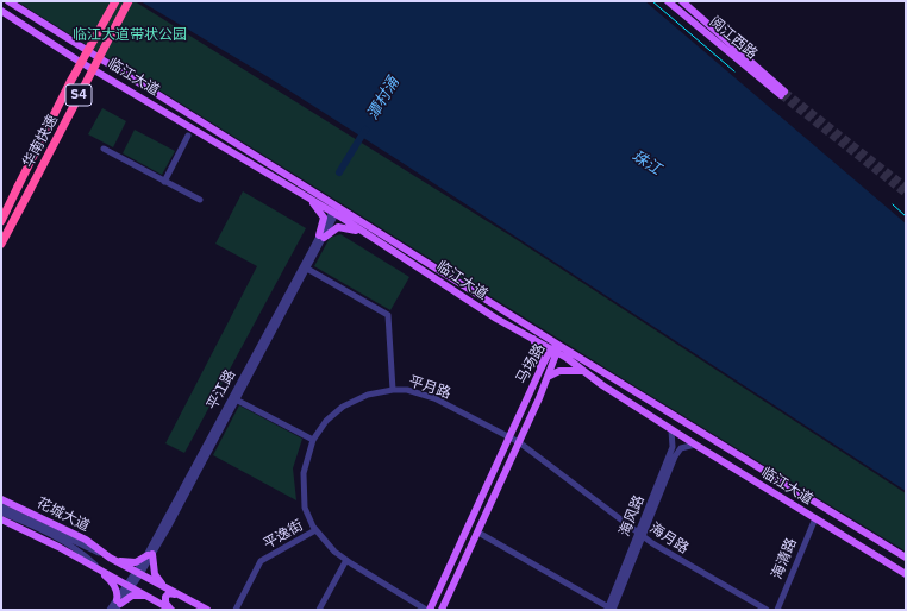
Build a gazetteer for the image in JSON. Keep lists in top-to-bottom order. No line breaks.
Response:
{"streets":{"highway":["S4","华南快速"],"main road":["阅江西路","临江大道","马场路","花城大道"],"street":["平月路","平江路","海风路","平逸街","海月路","海清路"]},"crossings":[["临江大道","马场路"],["临江大道","平江路"],["临江大道","海风路"],["临江大道","海清路"],["马场路","平月路"],["马场路","海月路"],["平月路","平逸街"],["平月路","海月路"],["平江路","花城大道"],["海风路","海月路"]],"water":["潭村涌","珠江"],"parks":["临江大道带状公园"]}
